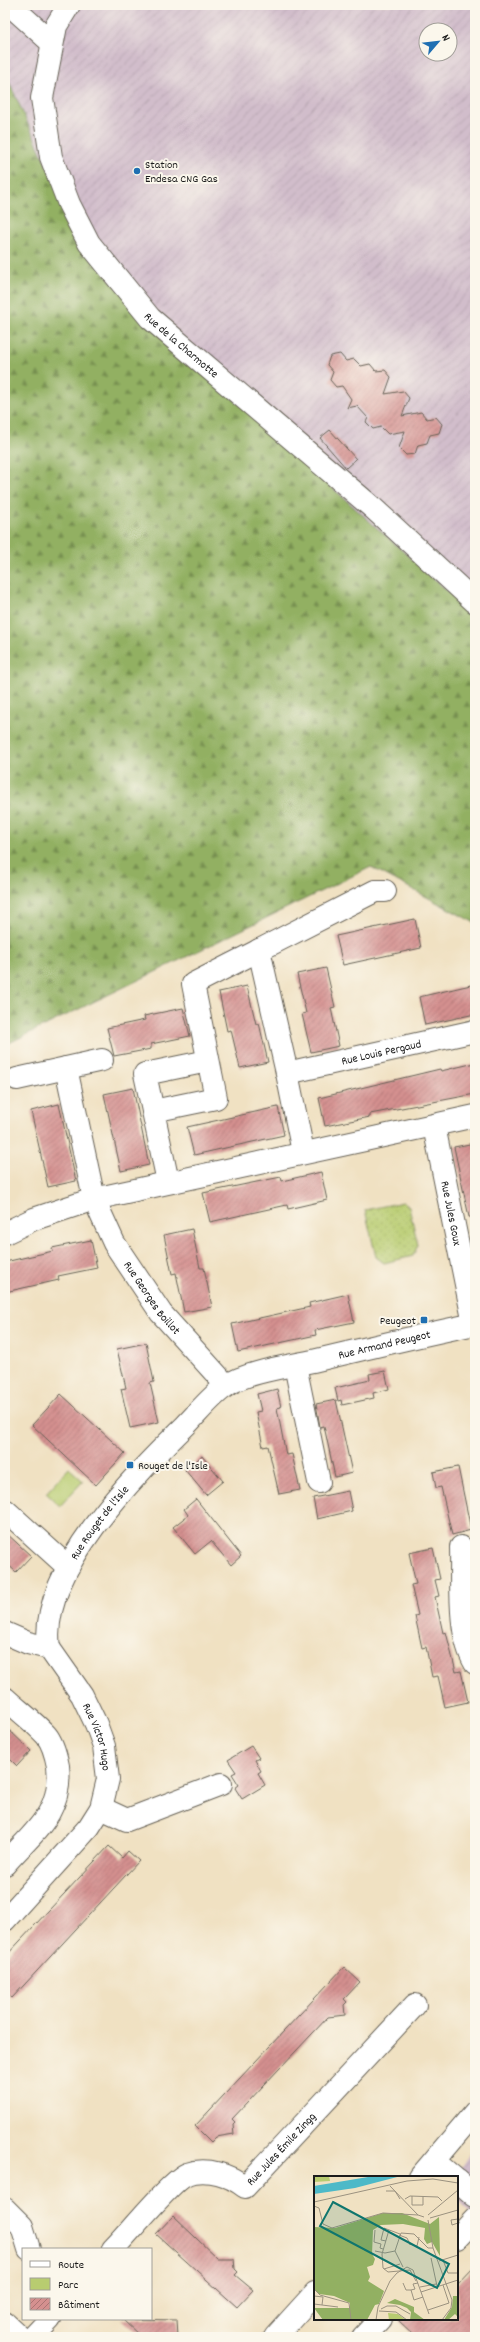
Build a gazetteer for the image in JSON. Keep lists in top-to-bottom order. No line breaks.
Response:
{"streets":{"street":["Rue de la Charmotte","Rue Louis Pergaud","Rue Jules Goux","Rue Georges Boillot","Rue Armand Peugeot","Rue Rouget de l'Isle","Rue Victor Hugo","Rue Jules Émile Zingg"]},"crossings":[["Rue Jules Goux","Rue Armand Peugeot"],["Rue Georges Boillot","Rue Armand Peugeot"],["Rue Georges Boillot","Rue Rouget de l'Isle"],["Rue Armand Peugeot","Rue Rouget de l'Isle"],["Rue Rouget de l'Isle","Rue Victor Hugo"]],"places":{"other":["Station Endesa CNG Gas"],"transit":["Peugeot","Rouget de l'Isle"]},"legend":["Route","Parc","Bâtiment"],"north":"top right"}
